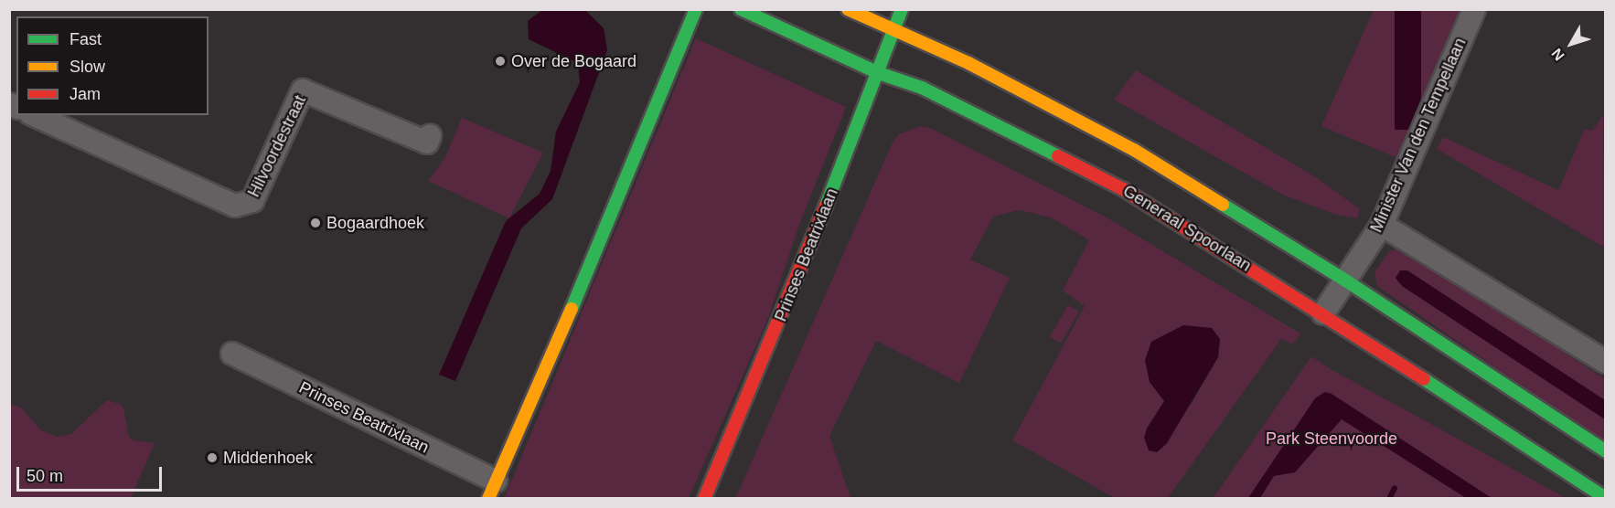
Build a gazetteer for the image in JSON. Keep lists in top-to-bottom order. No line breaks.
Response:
{"streets":{"street":["Minister Van den Tempellaan","Hilvoordestraat","Generaal Spoorlaan","Prinses Beatrixlaan"]},"crossings":[["Minister Van den Tempellaan","Generaal Spoorlaan"],["Generaal Spoorlaan","Prinses Beatrixlaan"]],"parks":["Park Steenvoorde"],"places":["Over de Bogaard","Bogaardhoek","Middenhoek"],"legend":["Fast","Slow","Jam"],"scale_bar":"50 m","north":"bottom left"}
